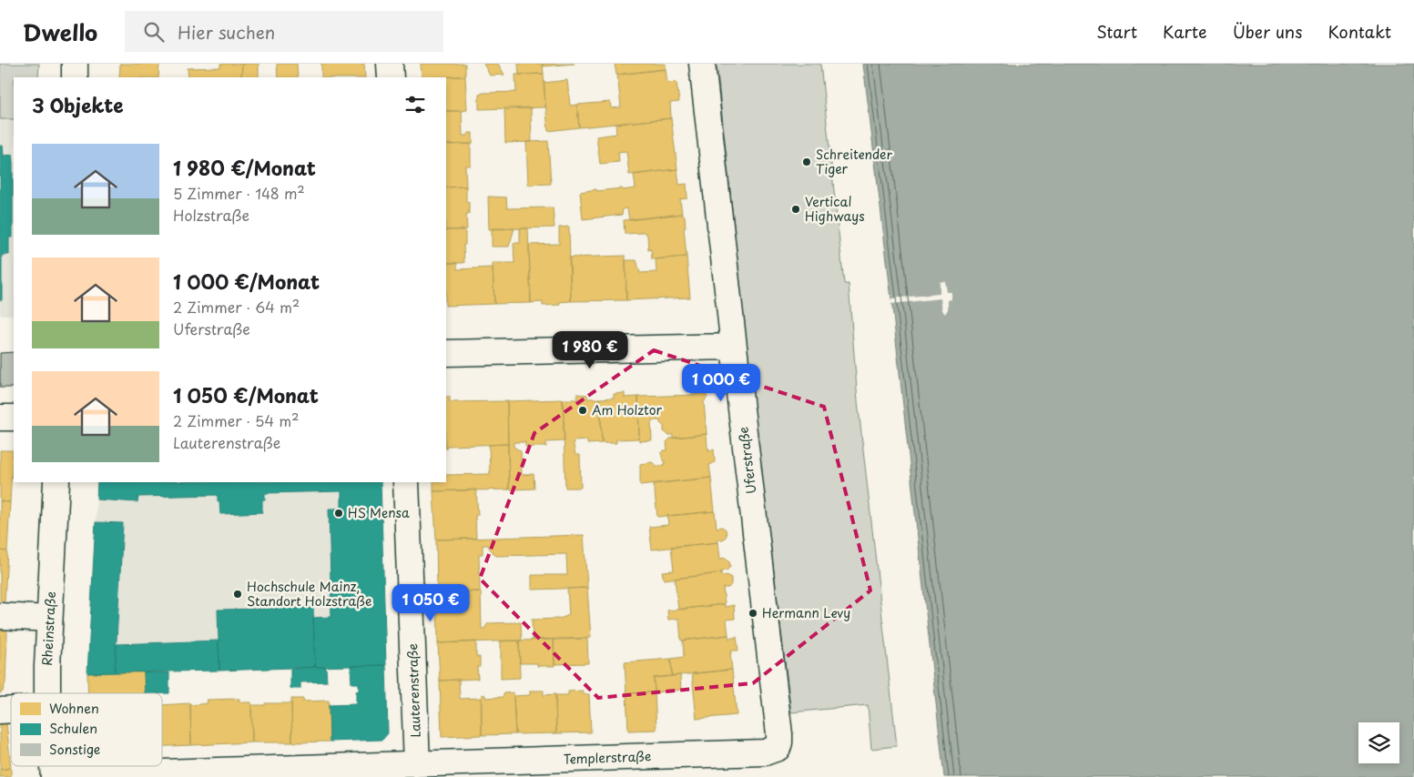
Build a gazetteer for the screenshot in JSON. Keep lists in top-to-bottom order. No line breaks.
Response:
{"streets":{"street":["Uferstraße","Rheinstraße","Lauterenstraße","Templerstraße"]},"crossings":[["Uferstraße","Templerstraße"],["Lauterenstraße","Templerstraße"]],"places":["Schreitender Tiger","Vertical Highways","Am Holztor","HS Mensa","Hochschule Mainz, Standort Holzstraße","Hermann Levy"],"legend":["Wohnen","Schulen","Sonstige"],"page":{"header":"Dwello","search":"Hier suchen","nav":["Start","Karte","Über uns","Kontakt"],"heading":"3 Objekte","list":[{"name":"1 980 €/Monat","note":"5 Zimmer · 148 m² · Holzstraße"},{"name":"1 000 €/Monat","note":"2 Zimmer · 64 m² · Uferstraße"},{"name":"1 050 €/Monat","note":"2 Zimmer · 54 m² · Lauterenstraße"}],"price":["1 980 €","1 000 €","1 050 €"]}}
